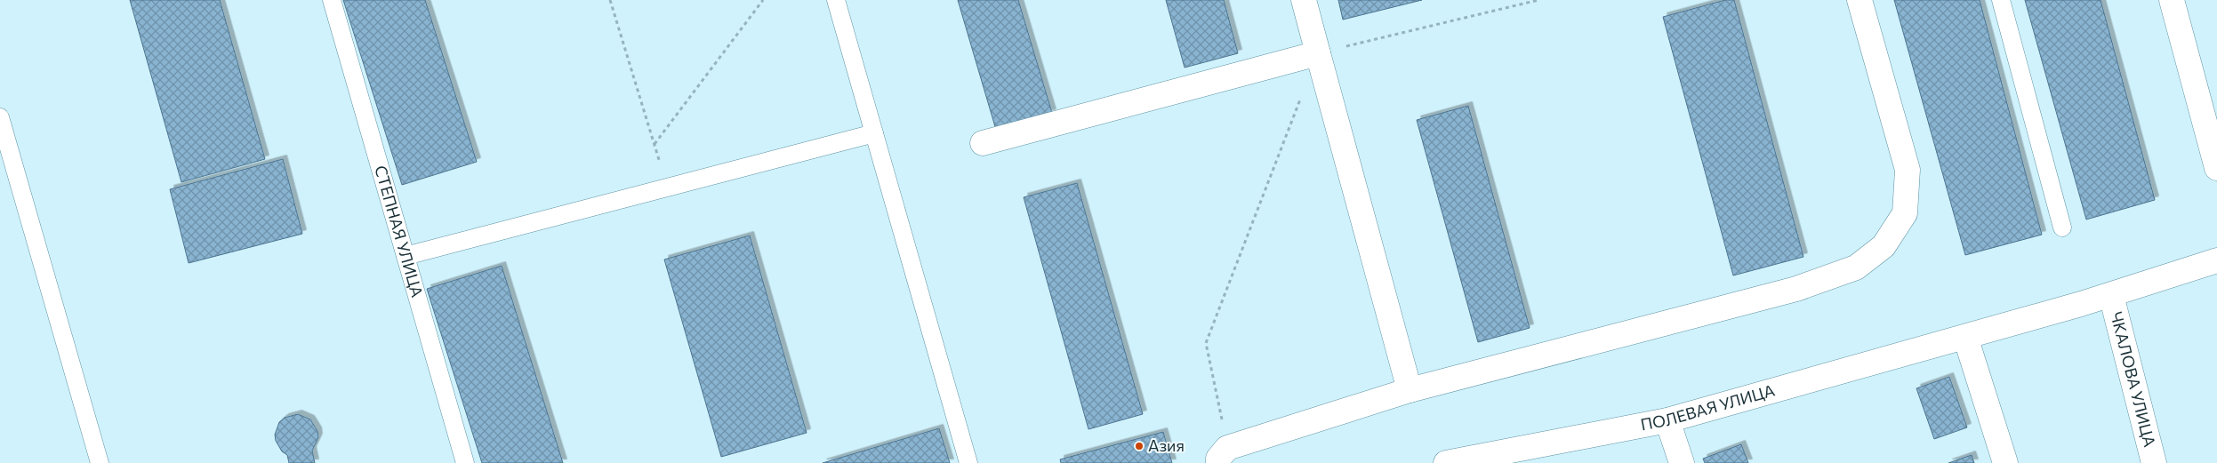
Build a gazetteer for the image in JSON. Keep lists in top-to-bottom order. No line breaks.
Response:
{"streets":{"street":["ЧКАЛОВА УЛИЦА","ПОЛЕВАЯ УЛИЦА"],"lane":["СТЕПНАЯ УЛИЦА"]},"crossings":[["ЧКАЛОВА УЛИЦА","ПОЛЕВАЯ УЛИЦА"]],"places":["Азия"]}
